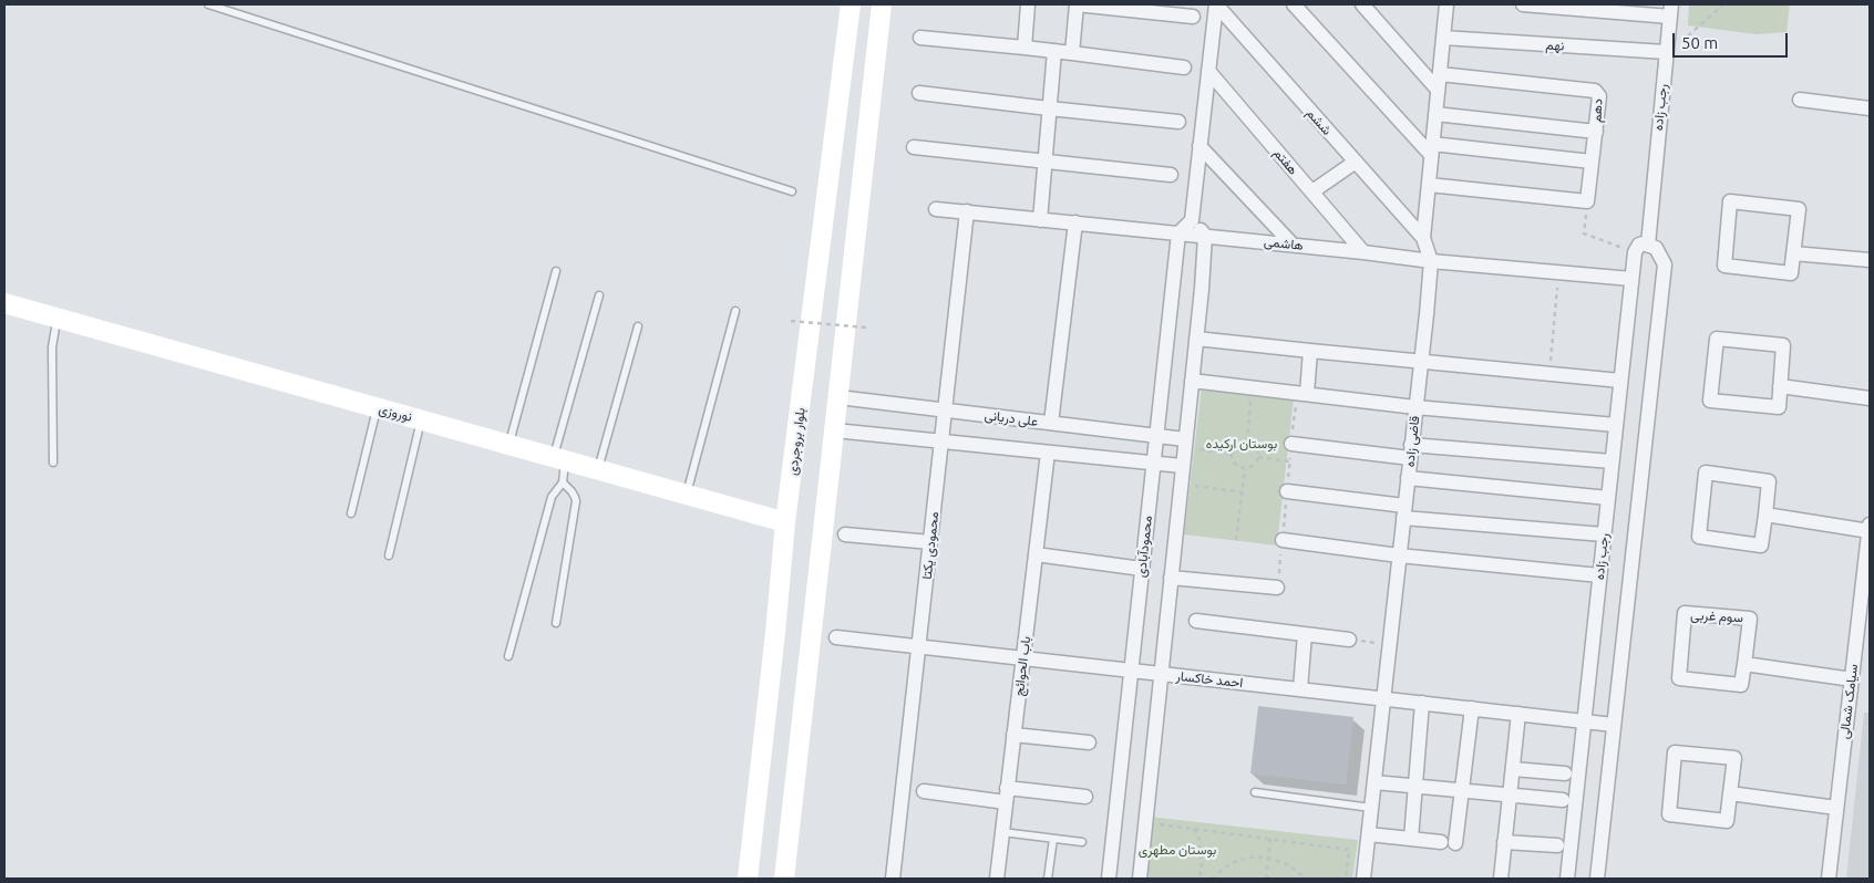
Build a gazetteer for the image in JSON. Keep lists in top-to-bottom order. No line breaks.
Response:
{"streets":{"main road":["نوروزی","بلوار بروجردی"],"street":["نهم","رجب زاده","دهم","ششم","هفتم","هاشمی","علی دریانی","قاضی زاده","محمودی یکتا","محمودآبادی","سوم غربی","باب الحوائج","احمد خاکسار","سیامک شمالی"]},"crossings":[["نهم","رجب زاده"],["نهم","قاضی زاده"],["رجب زاده","هاشمی"],["رجب زاده","احمد خاکسار"],["دهم","قاضی زاده"],["ششم","قاضی زاده"],["هفتم","هاشمی"],["هاشمی","قاضی زاده"],["هاشمی","محمودی یکتا"],["هاشمی","محمودآبادی"],["نوروزی","بلوار بروجردی"],["علی دریانی","محمودی یکتا"],["علی دریانی","محمودآبادی"],["قاضی زاده","احمد خاکسار"],["محمودی یکتا","احمد خاکسار"],["محمودآبادی","احمد خاکسار"],["باب الحوائج","احمد خاکسار"]],"parks":["بوستان ارکیده","بوستان مطهری"],"scale_bar":"50 m"}
